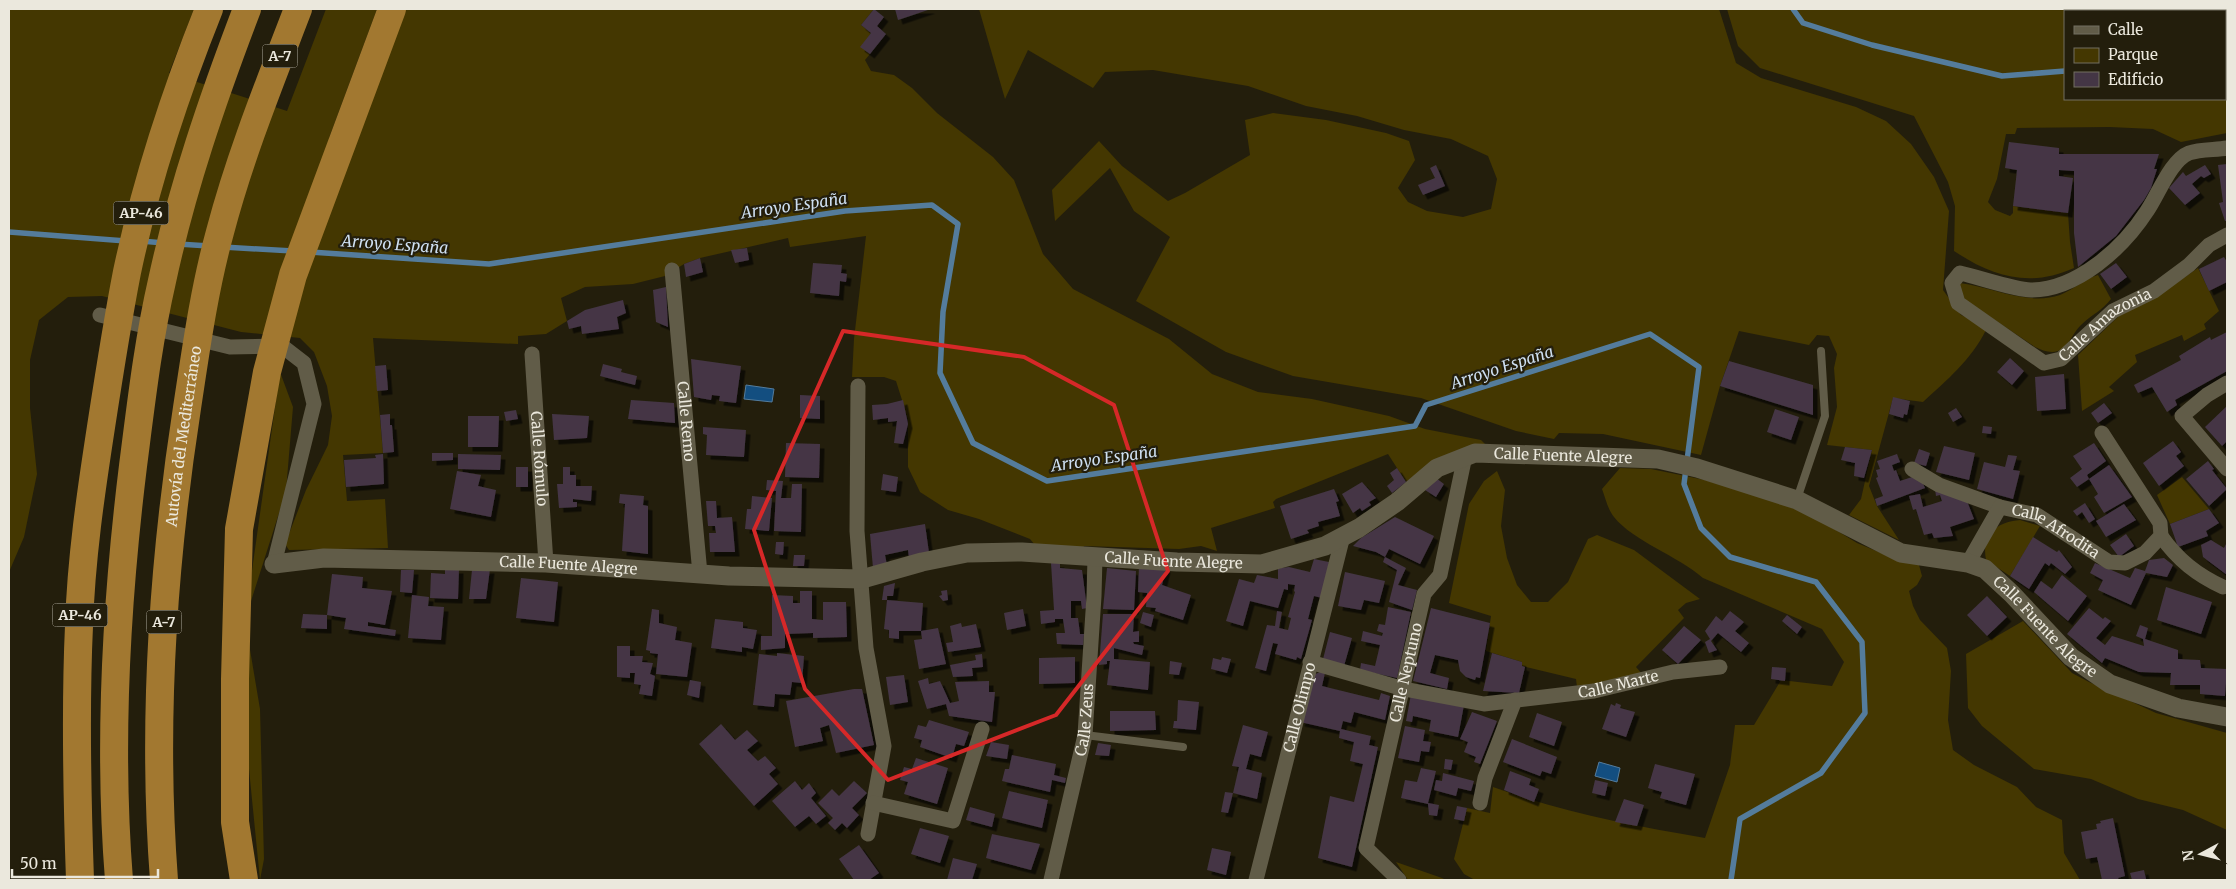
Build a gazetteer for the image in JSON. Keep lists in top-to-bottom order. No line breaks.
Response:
{"streets":{"highway":["A-7","AP-46","Autovía del Mediterráneo"],"street":["Calle Amazonia","Calle Remo","Calle Fuente Alegre","Calle Rómulo","Calle Afrodita","Calle Neptuno","Calle Marte","Calle Olimpo","Calle Zeus"]},"crossings":[["Calle Remo","Calle Fuente Alegre"],["Calle Fuente Alegre","Calle Rómulo"],["Calle Fuente Alegre","Calle Afrodita"],["Calle Fuente Alegre","Calle Neptuno"],["Calle Fuente Alegre","Calle Olimpo"],["Calle Fuente Alegre","Calle Zeus"],["Calle Neptuno","Calle Marte"],["Calle Marte","Calle Olimpo"]],"water":["Arroyo España"],"legend":["Calle","Parque","Edificio"],"scale_bar":"50 m","north":"left"}
